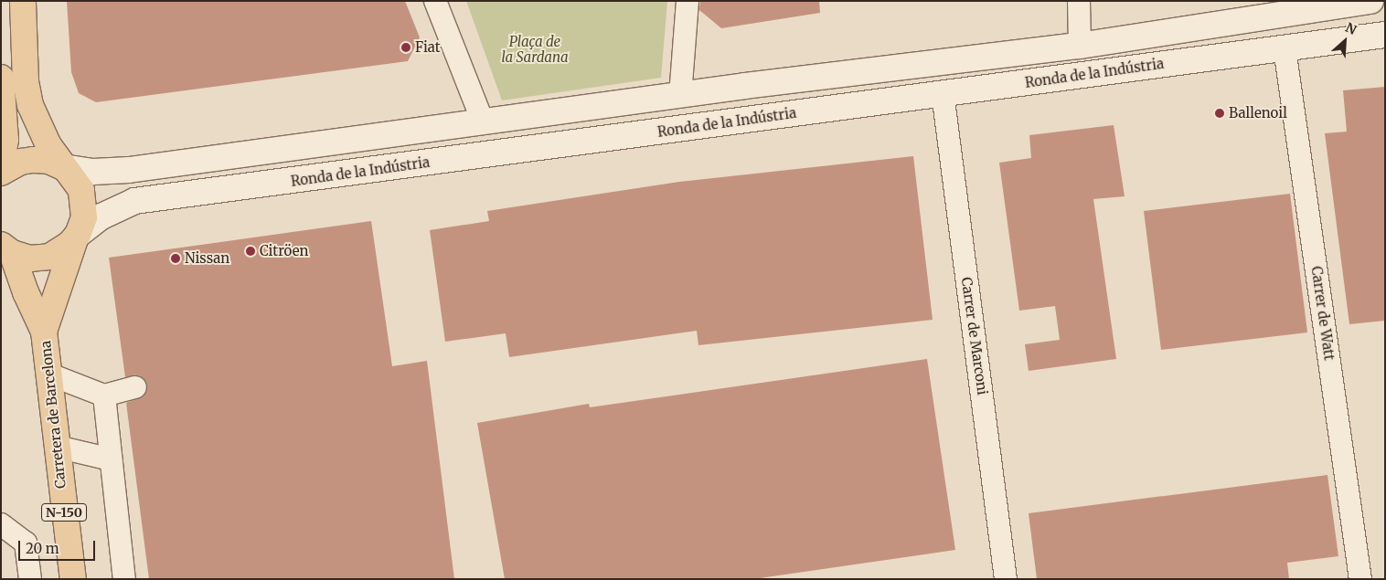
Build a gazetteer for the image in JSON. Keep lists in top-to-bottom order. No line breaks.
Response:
{"streets":{"main road":["Carretera de Barcelona","N-150"],"street":["Ronda de la Indústria","Carrer de Watt","Carrer de Marconi"]},"crossings":[["Ronda de la Indústria","Carrer de Watt"],["Ronda de la Indústria","Carrer de Marconi"],["Ronda de la Indústria","Carretera de Barcelona"],["Ronda de la Indústria","N-150"],["Carretera de Barcelona","N-150"]],"parks":["Plaça de la Sardana"],"places":["Fiat","Ballenoil","Citröen","Nissan"],"scale_bar":"20 m","north":"top right"}
